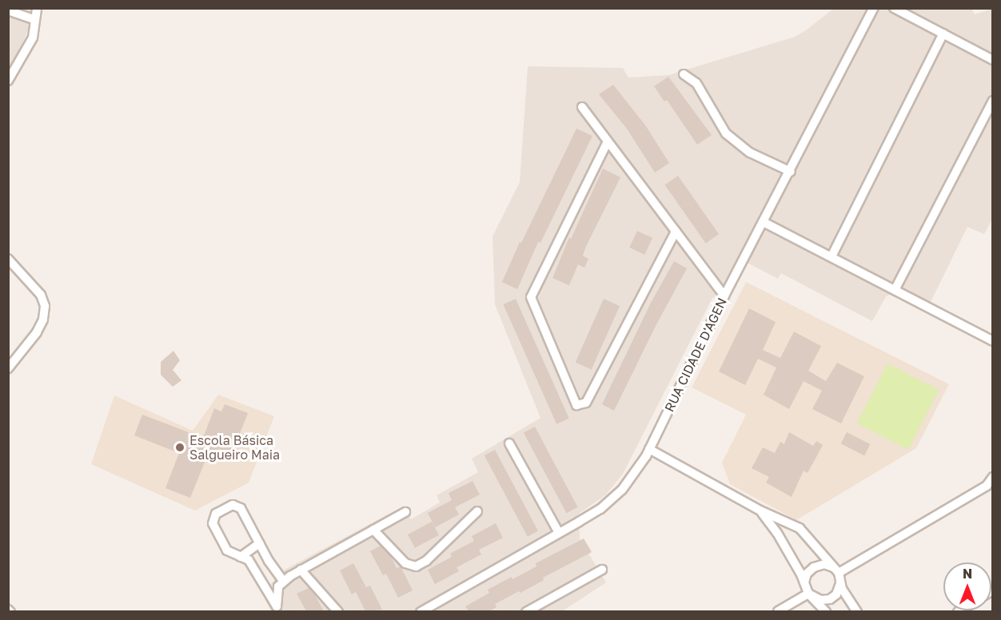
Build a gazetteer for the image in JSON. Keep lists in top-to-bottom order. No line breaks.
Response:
{"streets":{"street":["RUA CIDADE D'AGEN"]},"places":["Escola Básica Salgueiro Maia"],"north":"top"}
